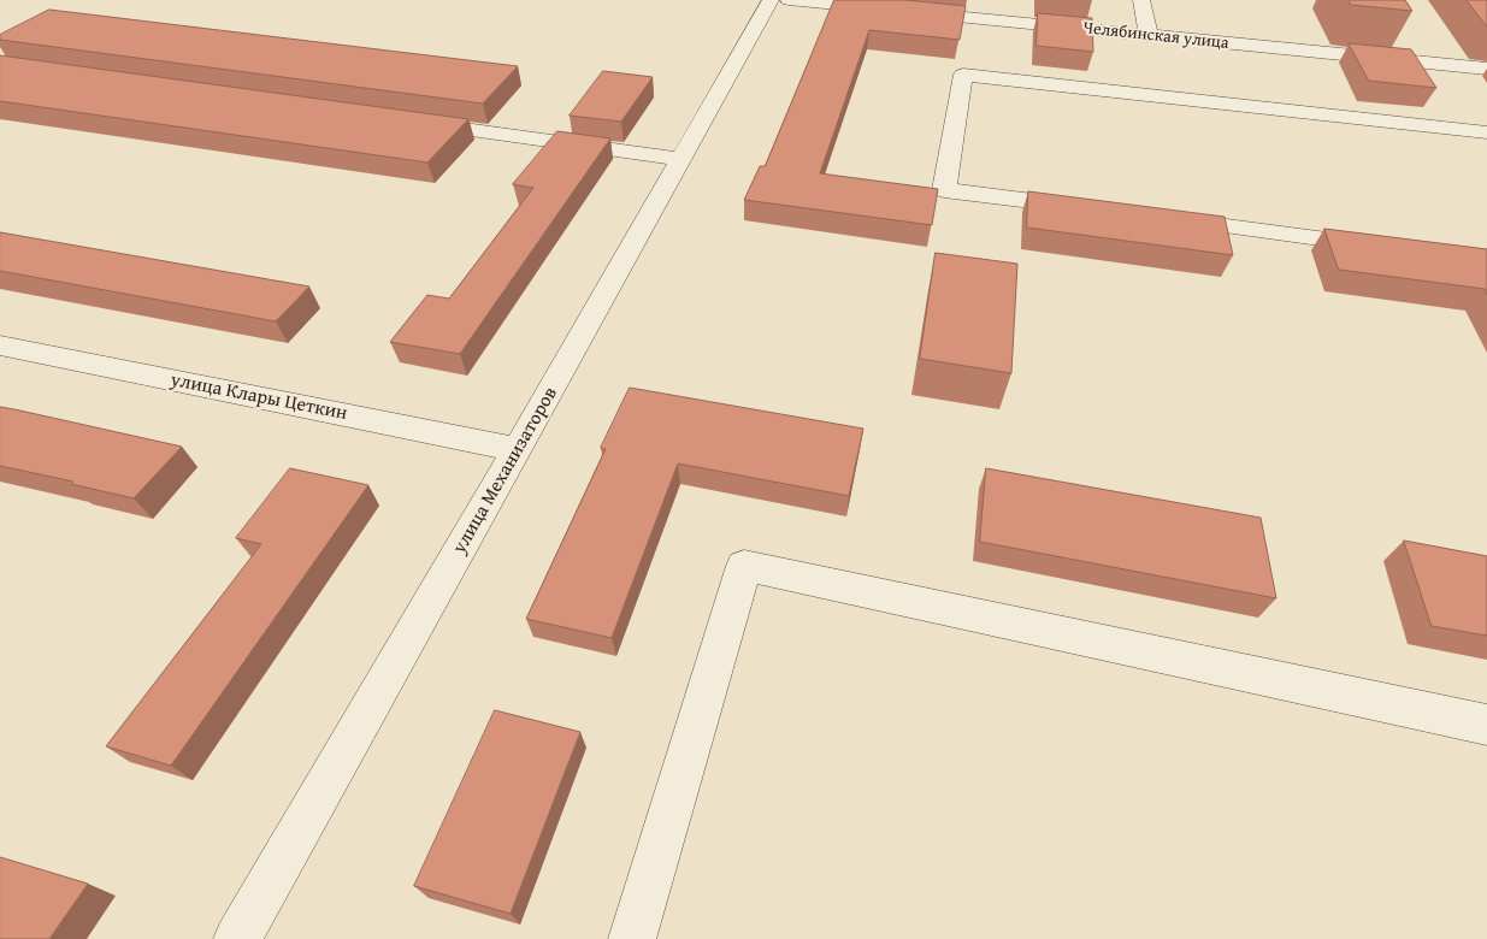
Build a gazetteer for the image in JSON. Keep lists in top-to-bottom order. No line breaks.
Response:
{"streets":{"street":["Челябинская улица","улица Клары Цеткин","улица Механизаторов"]},"crossings":[["улица Клары Цеткин","улица Механизаторов"]]}
